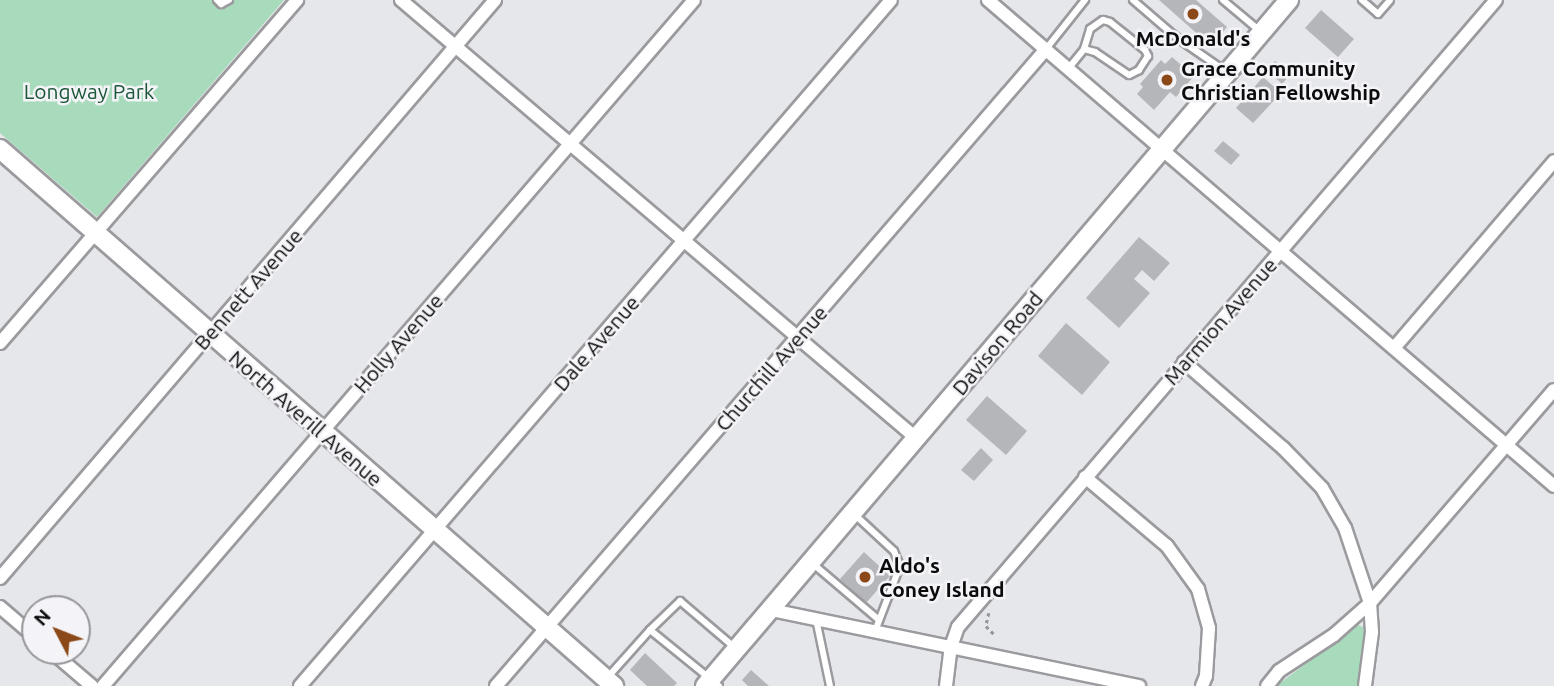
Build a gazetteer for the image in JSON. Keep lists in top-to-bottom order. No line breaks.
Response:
{"streets":{"main road":["Davison Road","North Averill Avenue"],"street":["Bennett Avenue","Marmion Avenue","Holly Avenue","Dale Avenue","Churchill Avenue"]},"crossings":[["Bennett Avenue","North Averill Avenue"],["Holly Avenue","North Averill Avenue"],["Dale Avenue","North Averill Avenue"],["Churchill Avenue","North Averill Avenue"]],"parks":["Longway Park"],"places":["McDonald's","Grace Community Christian Fellowship","Aldo's Coney Island"],"north":"top left"}
